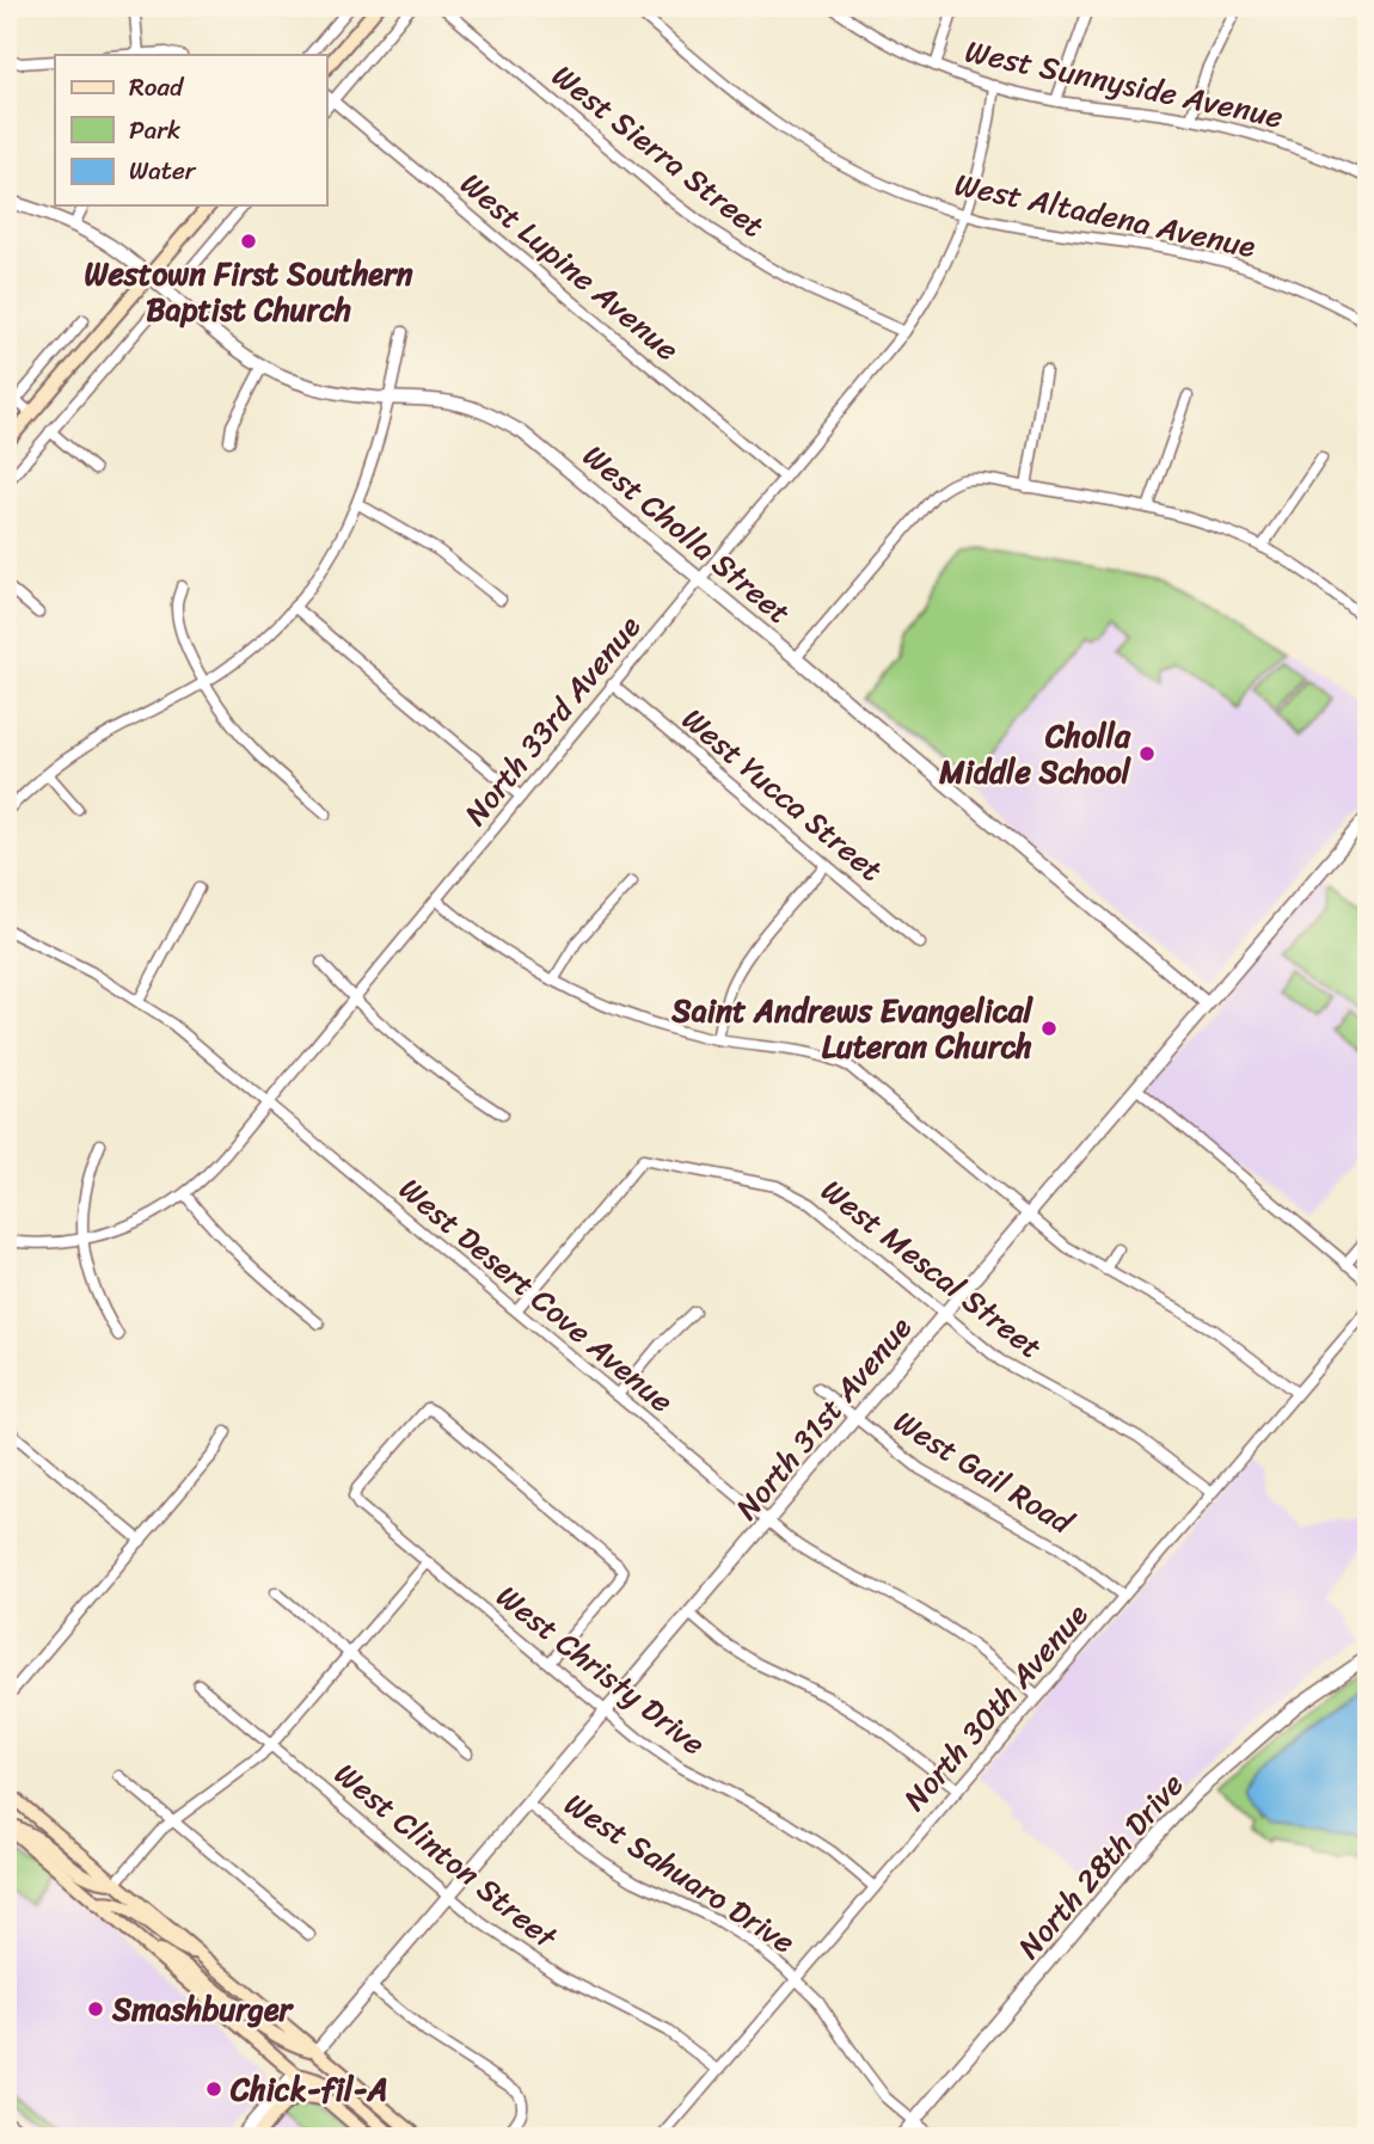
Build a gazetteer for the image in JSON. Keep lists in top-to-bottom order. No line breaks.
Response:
{"streets":{"street":["West Sunnyside Avenue","West Sierra Street","West Altadena Avenue","West Lupine Avenue","West Cholla Street","North 33rd Avenue","West Yucca Street","West Mescal Street","West Desert Cove Avenue","North 31st Avenue","West Gail Road","West Christy Drive","North 30th Avenue","West Clinton Street","North 28th Drive","West Sahuaro Drive"]},"crossings":[["West Sunnyside Avenue","North 33rd Avenue"],["West Sierra Street","North 33rd Avenue"],["West Altadena Avenue","North 33rd Avenue"],["West Lupine Avenue","North 33rd Avenue"],["West Cholla Street","North 33rd Avenue"],["West Cholla Street","North 31st Avenue"],["North 33rd Avenue","West Yucca Street"],["North 33rd Avenue","West Desert Cove Avenue"],["West Mescal Street","West Desert Cove Avenue"],["West Mescal Street","North 31st Avenue"],["West Mescal Street","North 30th Avenue"],["West Desert Cove Avenue","North 31st Avenue"],["West Desert Cove Avenue","North 30th Avenue"],["North 31st Avenue","West Gail Road"],["North 31st Avenue","West Christy Drive"],["North 31st Avenue","West Clinton Street"],["North 31st Avenue","West Sahuaro Drive"],["West Gail Road","North 30th Avenue"],["West Christy Drive","North 30th Avenue"],["North 30th Avenue","West Clinton Street"],["North 30th Avenue","West Sahuaro Drive"],["North 28th Drive","West Sahuaro Drive"]],"places":["Westown First Southern Baptist Church","Cholla Middle School","Saint Andrews Evangelical Luteran Church","Smashburger","Chick-fil-A"],"legend":["Road","Park","Water"]}
